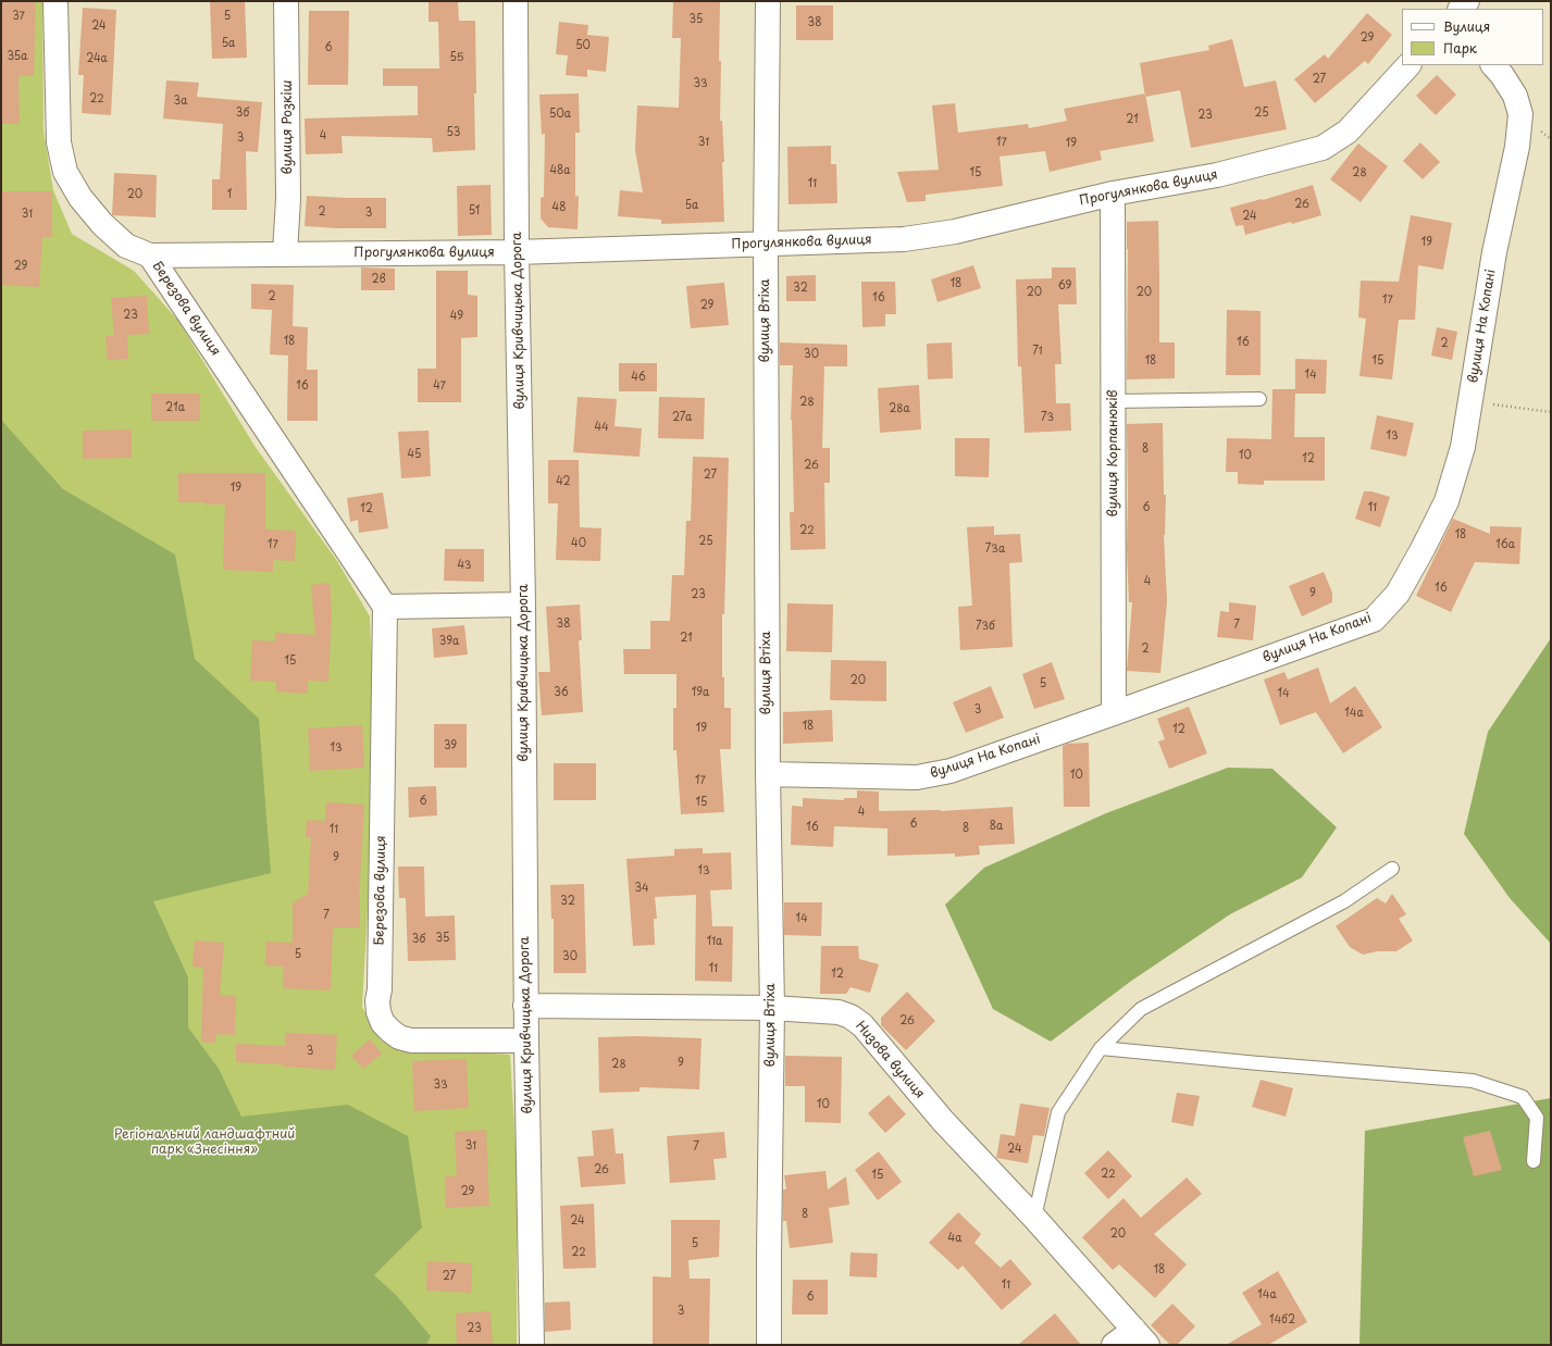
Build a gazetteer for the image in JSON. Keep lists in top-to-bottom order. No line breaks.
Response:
{"streets":{"street":["вулиця Розкіш","Прогулянкова вулиця","Березова вулиця","вулиця Кривчицька Дорога","вулиця Втіха","вулиця На Копані","вулиця Корпанюків","Низова вулиця"]},"crossings":[["вулиця Розкіш","Прогулянкова вулиця"],["Прогулянкова вулиця","Березова вулиця"],["Прогулянкова вулиця","вулиця Кривчицька Дорога"],["Прогулянкова вулиця","вулиця Втіха"],["Прогулянкова вулиця","вулиця Корпанюків"],["Березова вулиця","вулиця Кривчицька Дорога"],["вулиця Кривчицька Дорога","Низова вулиця"],["вулиця Втіха","вулиця На Копані"],["вулиця Втіха","Низова вулиця"],["вулиця На Копані","вулиця Корпанюків"]],"parks":["Регіональний ландшафтний парк «Знесіння»"],"house_numbers":["37","5","35","38","24","29","5а","50","6","35а","55","24а","27","33","22","3а","3б","25","50а","23","21","53","4","3","31","17","19","48а","15","28","11","20","1","26","5а","48","51","2","3","31","24","19","29","2в","18","69","32","20","20","2","16","17","29","23","49","18","16","2","71","30","18","15","14","46","16","47","28","21а","28а","27а","73","44","13","8","45","10","12","26","27","42","19","6","11","12","22","18","25","40","17","16а","73а","43","4","16","9","23","38","7","73б","21","39а","2","15","20","5","36","19а","14","3","14а","18","19","12","39","13","10","17","6","15","4","6","8а","16","8","11","9","13","34","32","7","14","35","3б","11а","5","30","11","12","26","3","9","28","33","10","31","7","24","26","22","15","29","8","24","20","4а","5","22","18","27","11","14а","6","3","14б2","23"],"legend":["Вулиця","Парк"]}
